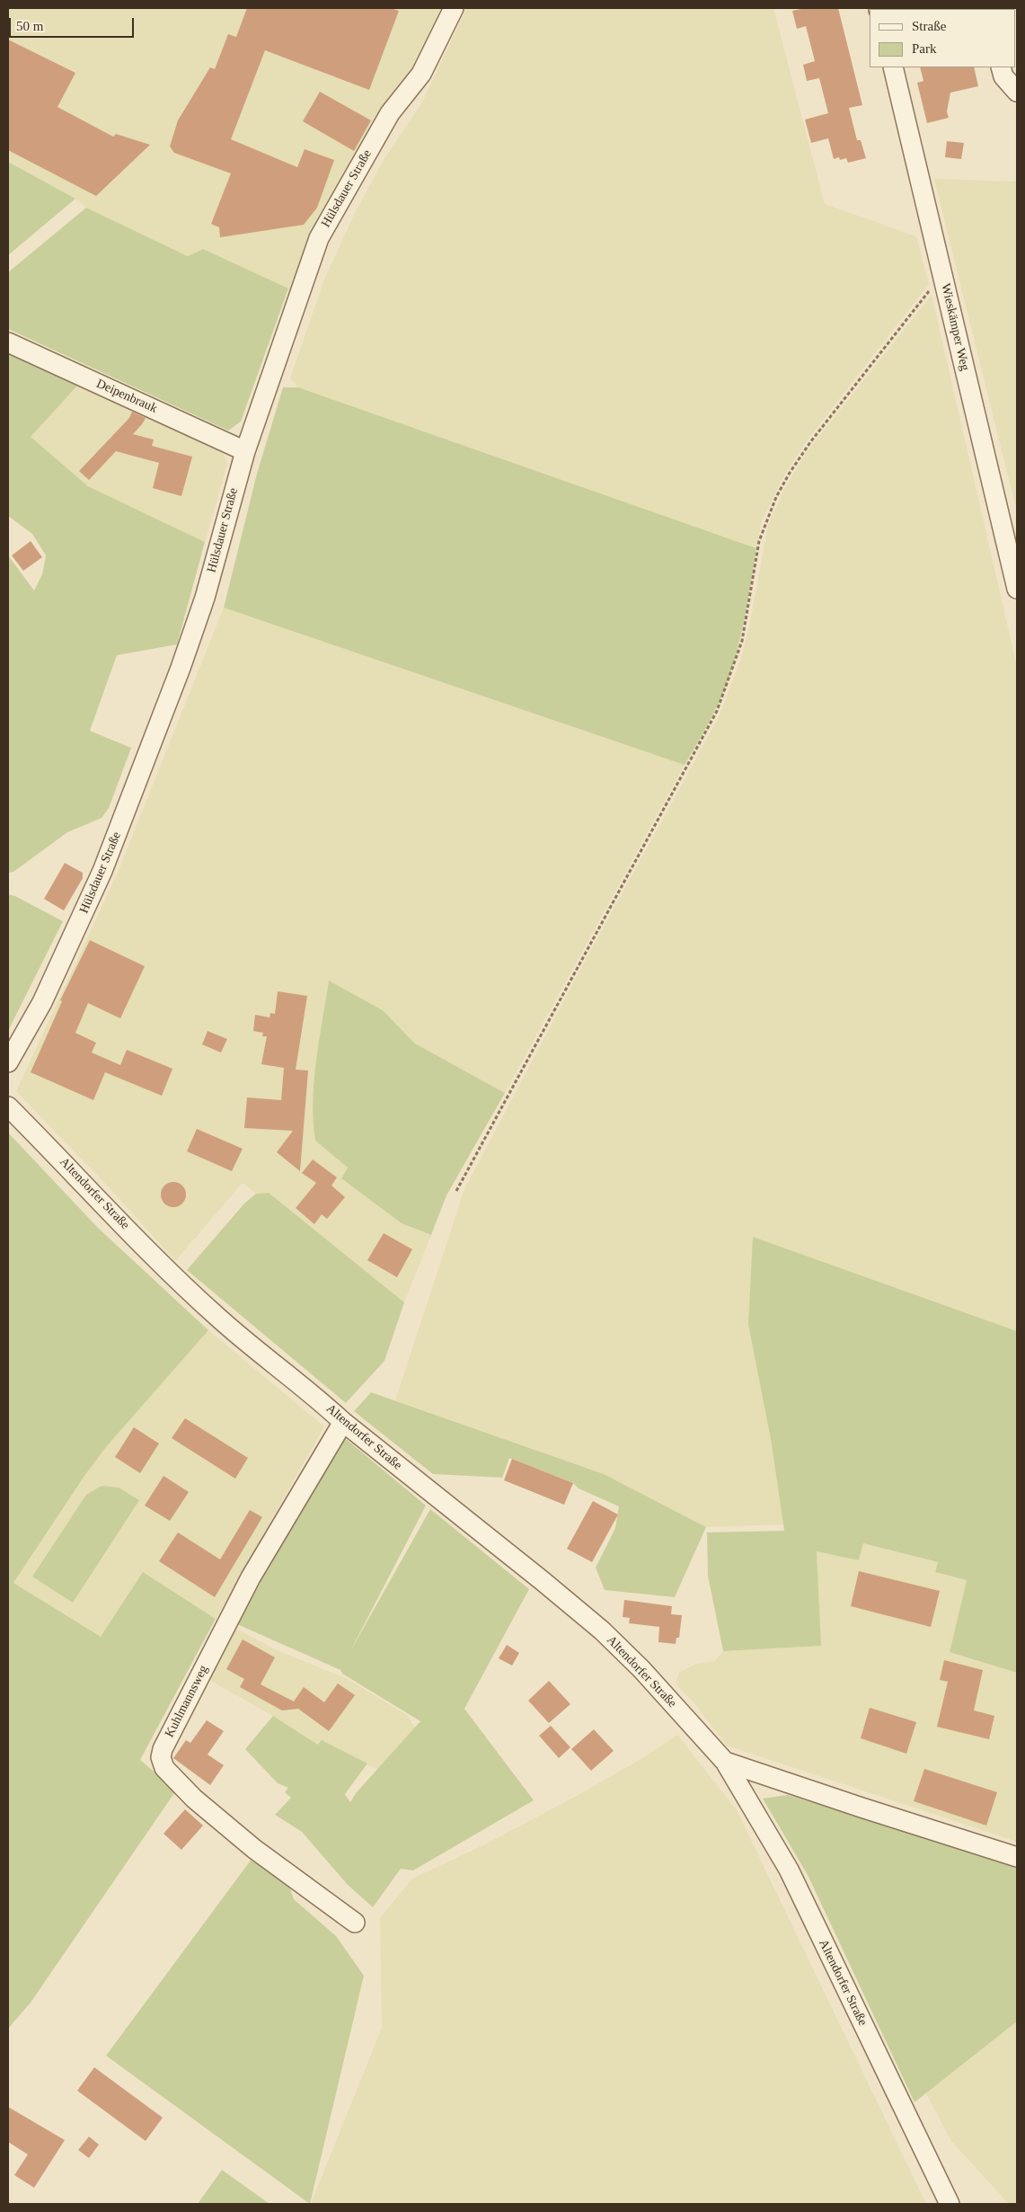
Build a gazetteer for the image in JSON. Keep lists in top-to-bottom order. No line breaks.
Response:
{"streets":{"street":["Hülsdauer Straße","Wieskämper Weg","Deipenbrauk","Altendorfer Straße","Kuhlmannsweg"]},"crossings":[["Hülsdauer Straße","Deipenbrauk"],["Altendorfer Straße","Kuhlmannsweg"]],"legend":["Straße","Park"],"scale_bar":"50 m"}
